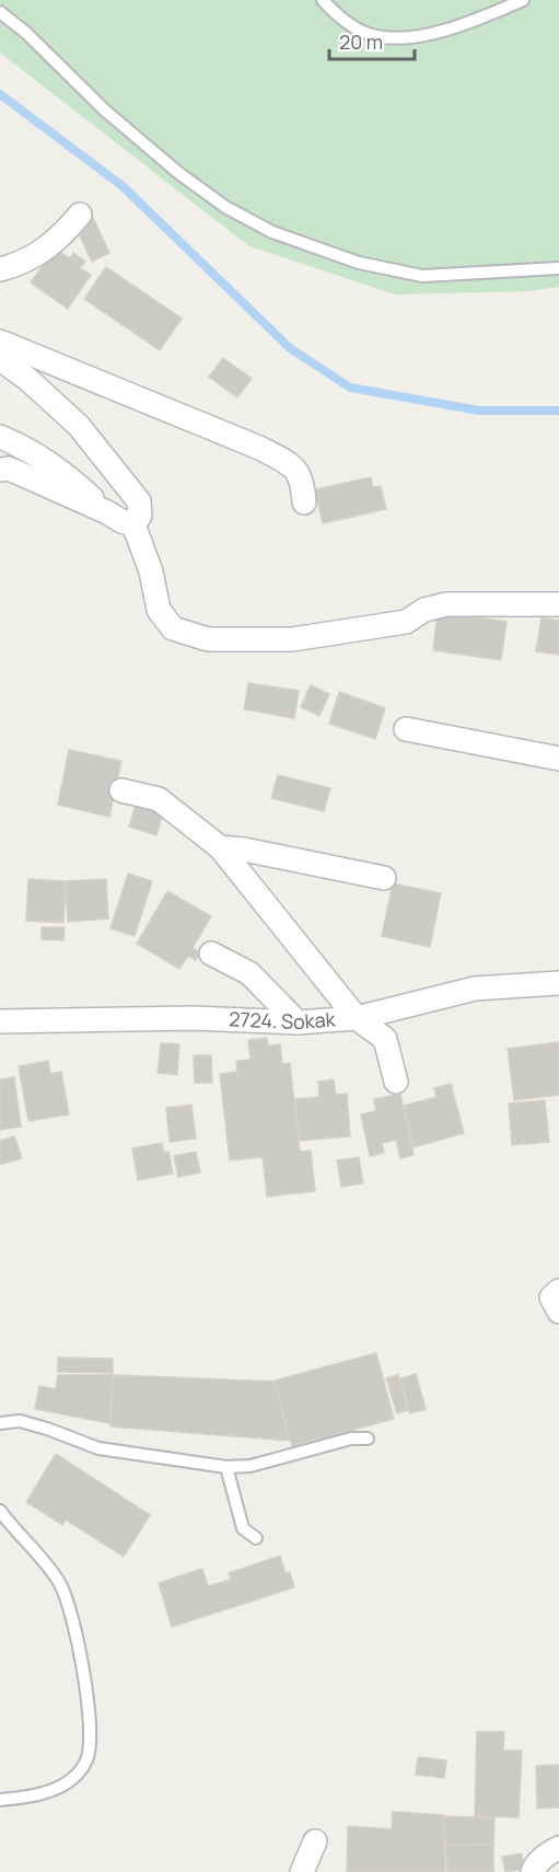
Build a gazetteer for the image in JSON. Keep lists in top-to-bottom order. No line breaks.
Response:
{"streets":{"street":["2724. Sokak"]},"scale_bar":"20 m"}
